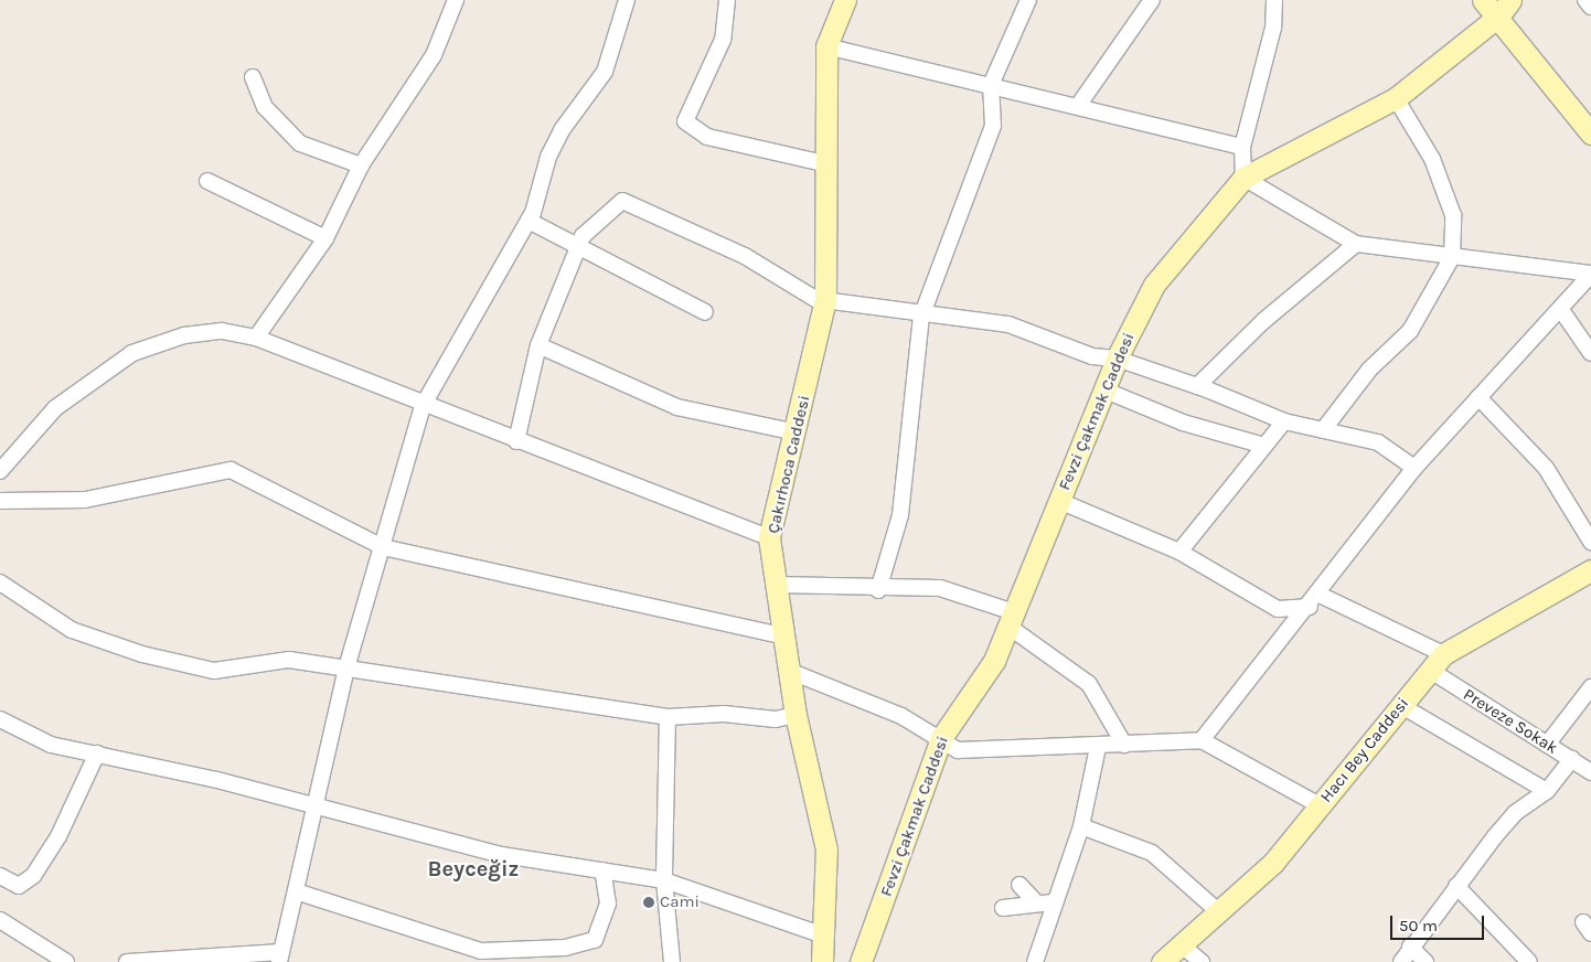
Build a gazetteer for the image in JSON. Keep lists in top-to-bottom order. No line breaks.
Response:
{"streets":{"street":["Fevzi Çakmak Caddesi","Çakırhoca Caddesi","Preveze Sokak","Hacı Bey Caddesi"]},"crossings":[["Preveze Sokak","Hacı Bey Caddesi"]],"districts":["Beyceğiz"],"places":["Cami"],"scale_bar":"50 m"}
